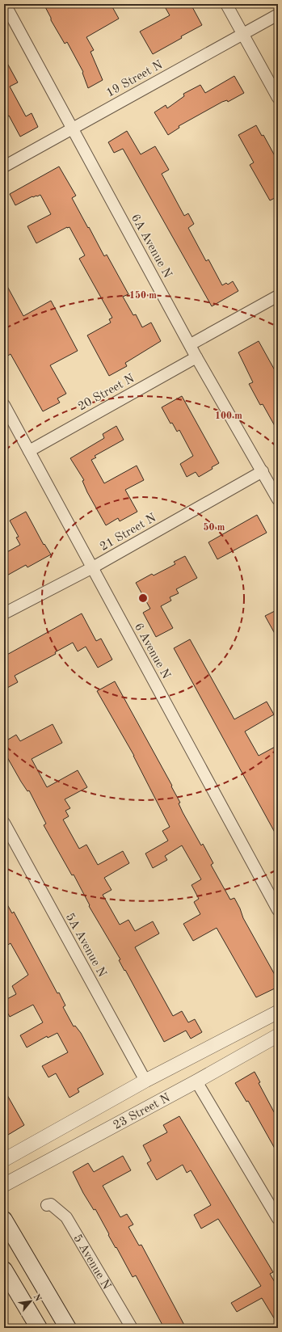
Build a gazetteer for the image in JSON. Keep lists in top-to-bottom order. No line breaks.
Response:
{"streets":{"street":["19 Street N","6A Avenue N","20 Street N","21 Street N","6 Avenue N","5A Avenue N","23 Street N","5 Avenue N"]},"crossings":[["19 Street N","6A Avenue N"],["6A Avenue N","20 Street N"],["6A Avenue N","21 Street N"],["20 Street N","6 Avenue N"],["21 Street N","6 Avenue N"],["5A Avenue N","23 Street N"]],"north":"top right","rings":["150 m","100 m","50 m"]}
